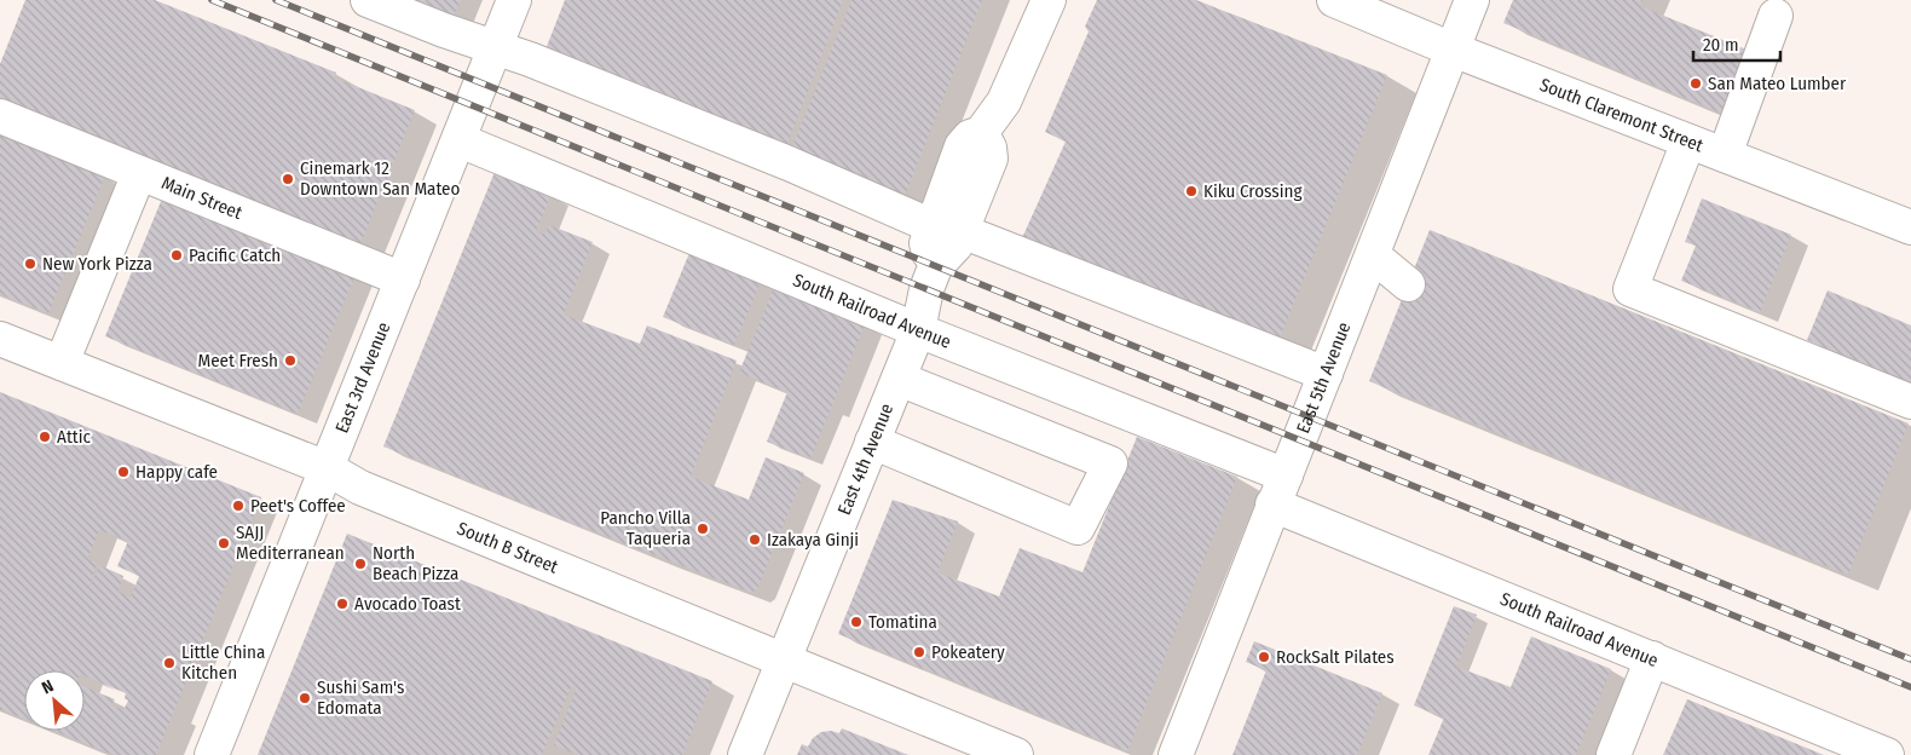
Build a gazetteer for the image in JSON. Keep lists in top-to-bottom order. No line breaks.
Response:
{"streets":{"street":["South Claremont Street","Main Street","South Railroad Avenue","East 3rd Avenue","East 5th Avenue","East 4th Avenue","South B Street"]},"crossings":[["South Claremont Street","East 5th Avenue"],["Main Street","East 3rd Avenue"],["South Railroad Avenue","East 3rd Avenue"],["South Railroad Avenue","East 5th Avenue"],["South Railroad Avenue","East 4th Avenue"],["East 3rd Avenue","South B Street"],["East 4th Avenue","South B Street"]],"places":["San Mateo Lumber","Cinemark 12 Downtown San Mateo","Kiku Crossing","Pacific Catch","New York Pizza","Meet Fresh","Attic","Happy cafe","Peet's Coffee","Pancho Villa Taqueria","Izakaya Ginji","SAJJ Mediterranean","North Beach Pizza","Avocado Toast","Tomatina","Pokeatery","RockSalt Pilates","Little China Kitchen","Sushi Sam's Edomata"],"scale_bar":"20 m","north":"top left"}
